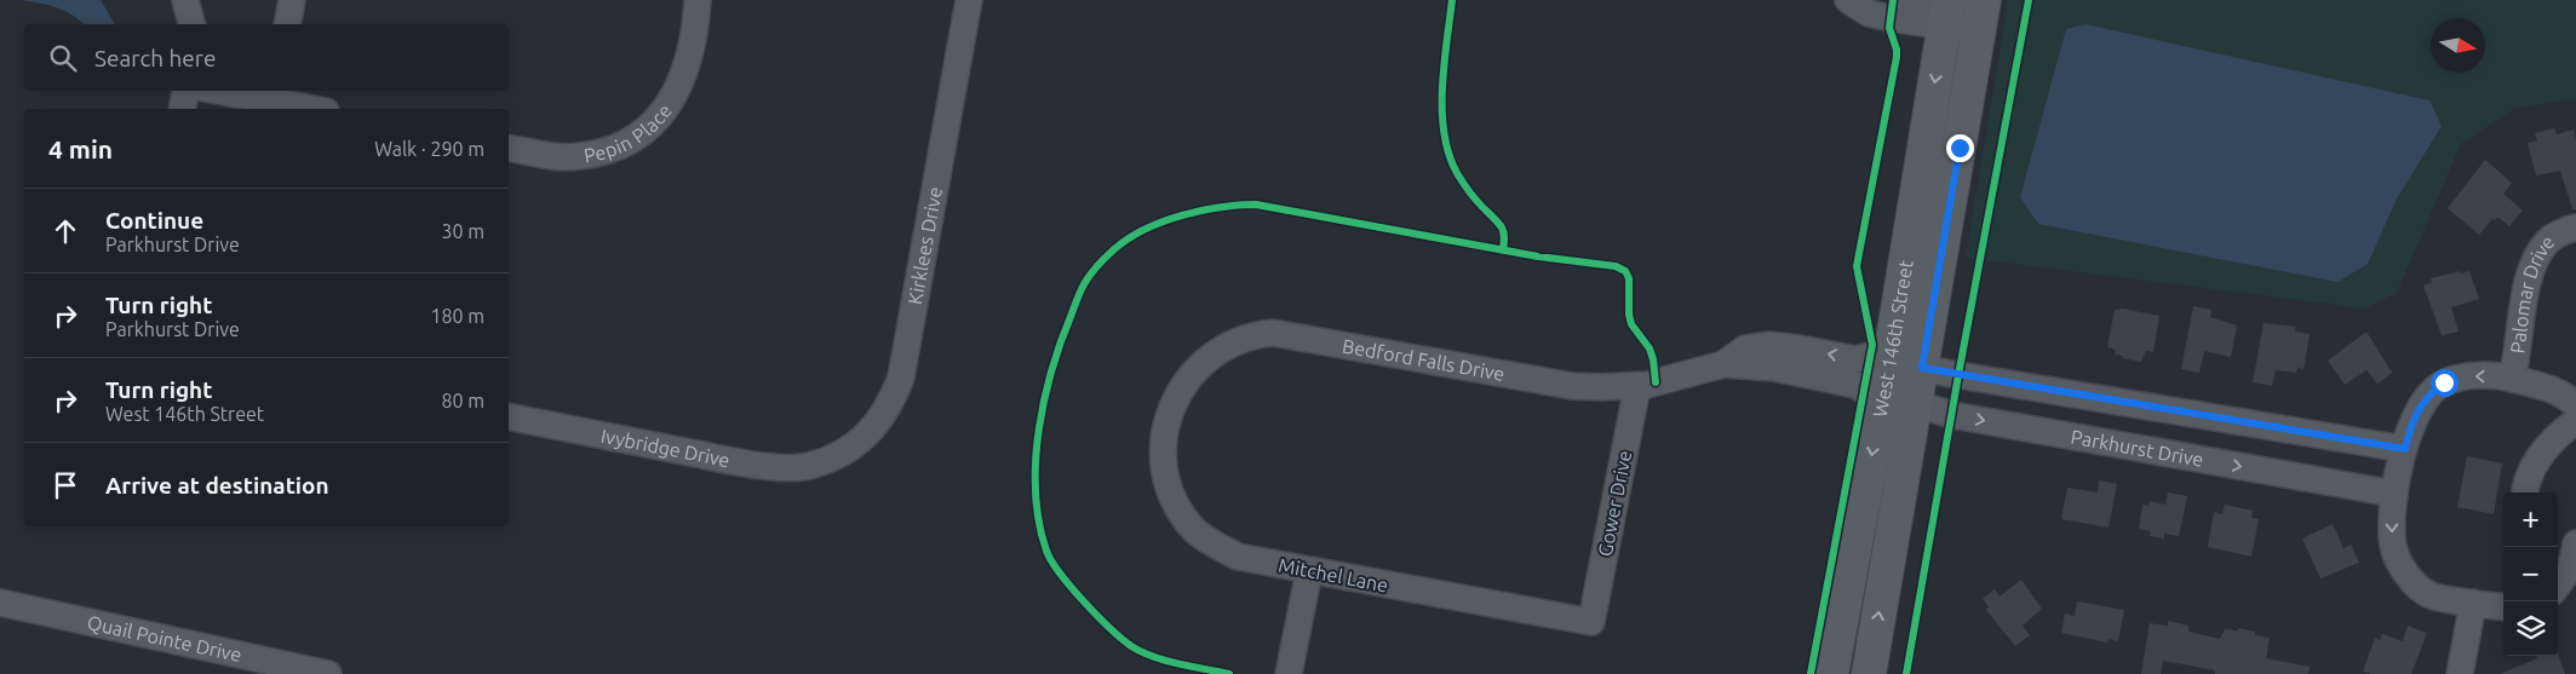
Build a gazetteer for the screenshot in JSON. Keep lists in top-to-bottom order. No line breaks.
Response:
{"streets":{"main road":["West 146th Street"],"street":["Pepin Place","Kirklees Drive","Palomar Drive","Bedford Falls Drive","Ivybridge Drive","Parkhurst Drive","Gower Drive","Mitchel Lane","Quail Pointe Drive"]},"crossings":[["Kirklees Drive","Ivybridge Drive"],["West 146th Street","Bedford Falls Drive"],["West 146th Street","Parkhurst Drive"],["Bedford Falls Drive","Parkhurst Drive"],["Bedford Falls Drive","Gower Drive"],["Bedford Falls Drive","Mitchel Lane"],["Gower Drive","Mitchel Lane"]],"north":"right","page":{"search":"Search here","heading":["4 min","Walk · 290 m"],"list":[["Continue","Parkhurst Drive","30 m"],["Turn right","Parkhurst Drive","180 m"],["Turn right","West 146th Street","80 m"],"Arrive at destination"],"map_buttons":["+","−"]}}
